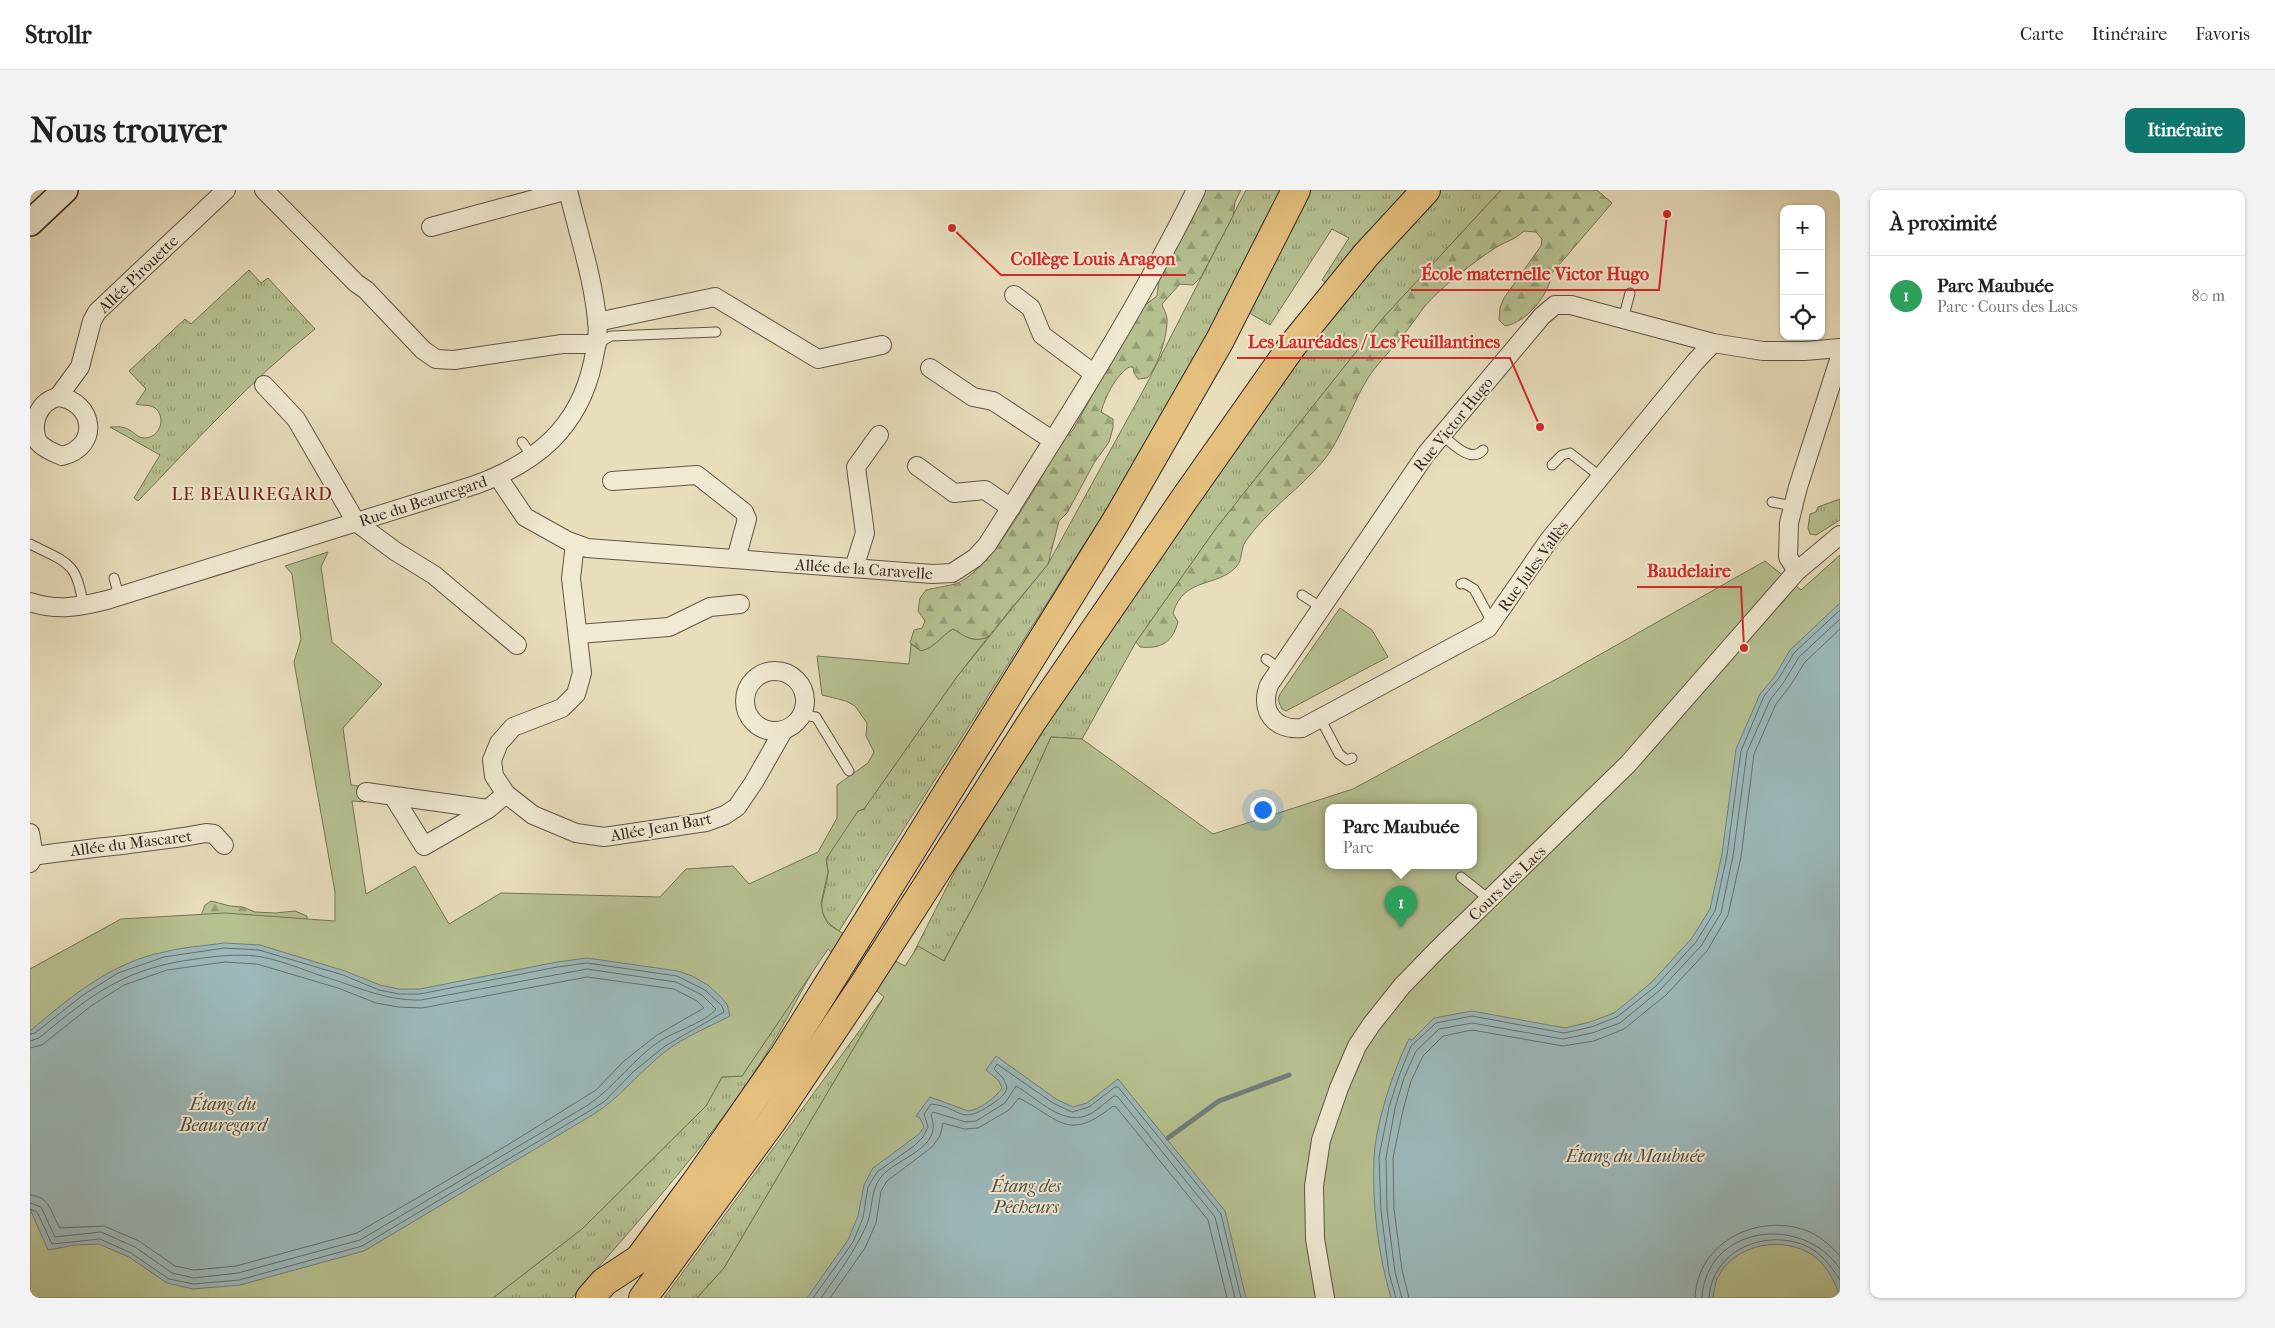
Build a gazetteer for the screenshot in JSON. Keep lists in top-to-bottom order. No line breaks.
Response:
{"streets":{"street":["Allée Pirouette","Rue Victor Hugo","Rue du Beauregard","Rue Jules Vallès","Allée de la Caravelle","Allée Jean Bart","Allée du Mascaret","Cours des Lacs"]},"crossings":[["Rue Victor Hugo","Rue Jules Vallès"],["Rue du Beauregard","Allée de la Caravelle"],["Allée de la Caravelle","Allée Jean Bart"]],"districts":["LE BEAUREGARD"],"water":["Étang du Beauregard","Étang du Maubuée","Étang des Pêcheurs"],"places":["École maternelle Victor Hugo","Collège Louis Aragon","Les Lauréades / Les Feuillantines","Baudelaire"],"page":{"header":"Strollr","nav":["Carte","Itinéraire","Favoris"],"buttons":"Itinéraire","title":"Nous trouver","heading":"À proximité","map_buttons":["+","−"],"list":[{"mark":"1","name":"Parc Maubuée","note":"Parc · Cours des Lacs","value":"80 m"}],"popup":["Parc Maubuée","Parc"],"pins":"1"}}
